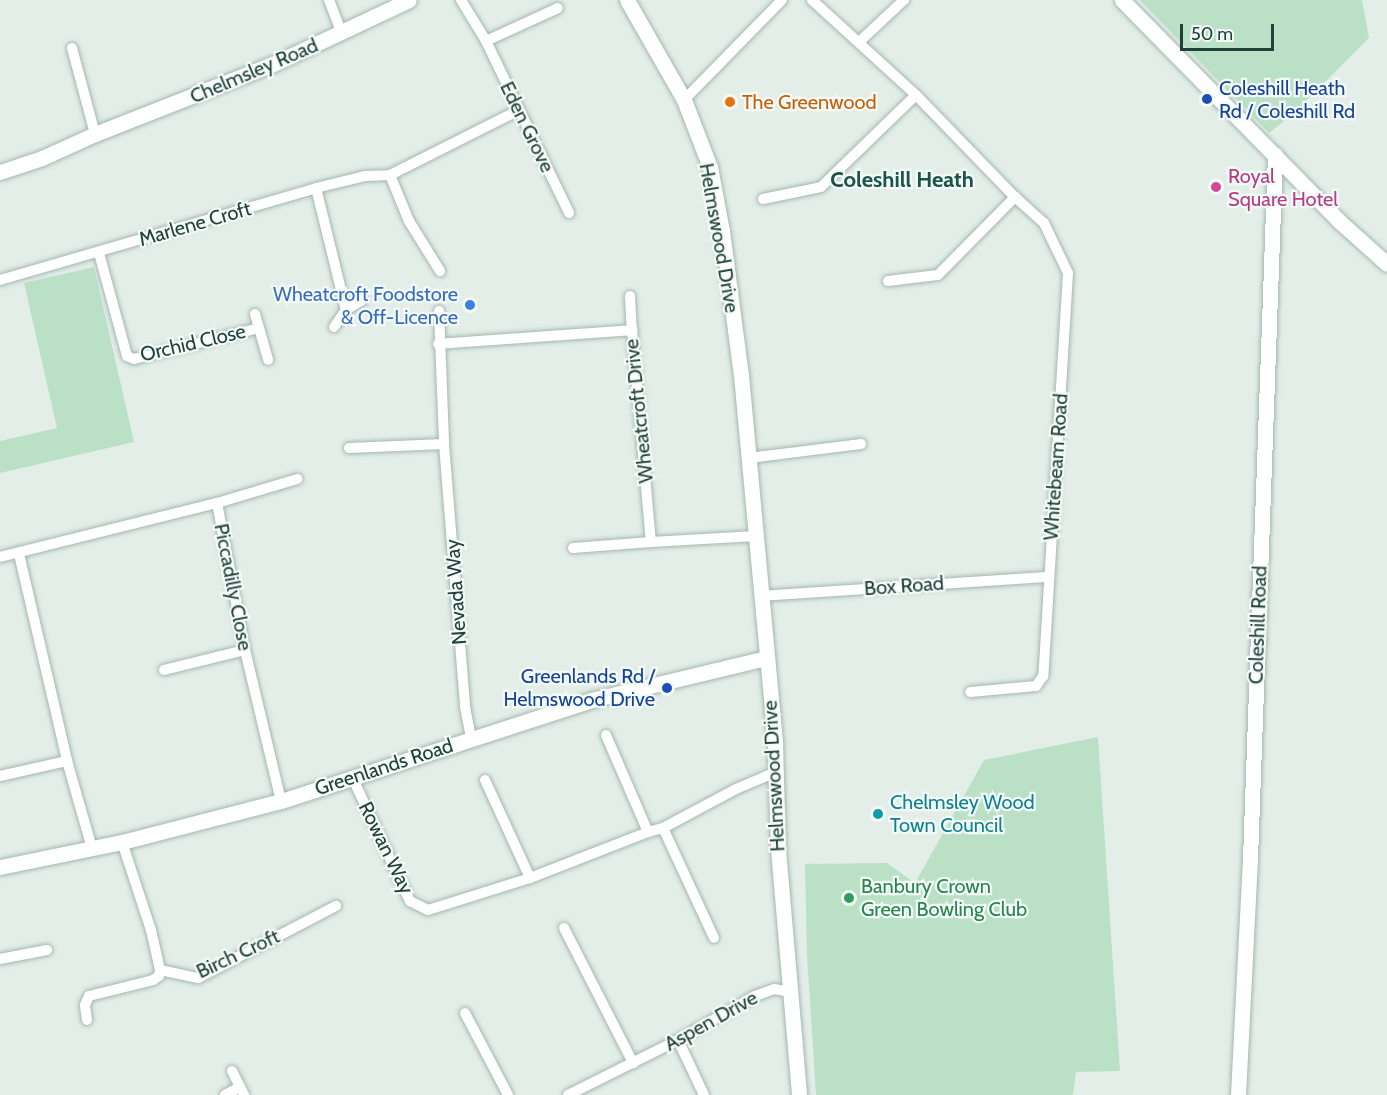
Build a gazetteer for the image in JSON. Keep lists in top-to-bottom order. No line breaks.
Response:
{"streets":{"street":["Chelmsley Road","Eden Grove","Marlene Croft","Helmswood Drive","Orchid Close","Wheatcroft Drive","Whitebeam Road","Box Road","Piccadilly Close","Nevada Way","Coleshill Road","Greenlands Road","Rowan Way","Birch Croft","Aspen Drive"]},"crossings":[["Eden Grove","Marlene Croft"],["Marlene Croft","Orchid Close"],["Helmswood Drive","Box Road"],["Helmswood Drive","Greenlands Road"],["Helmswood Drive","Rowan Way"],["Helmswood Drive","Aspen Drive"],["Wheatcroft Drive","Nevada Way"],["Whitebeam Road","Box Road"],["Piccadilly Close","Greenlands Road"],["Nevada Way","Greenlands Road"],["Greenlands Road","Rowan Way"]],"districts":["Coleshill Heath"],"places":["Coleshill Heath Rd / Coleshill Rd","The Greenwood","Royal Square Hotel","Wheatcroft Foodstore & Off-Licence","Greenlands Rd / Helmswood Drive","Chelmsley Wood Town Council","Banbury Crown Green Bowling Club"],"scale_bar":"50 m"}
